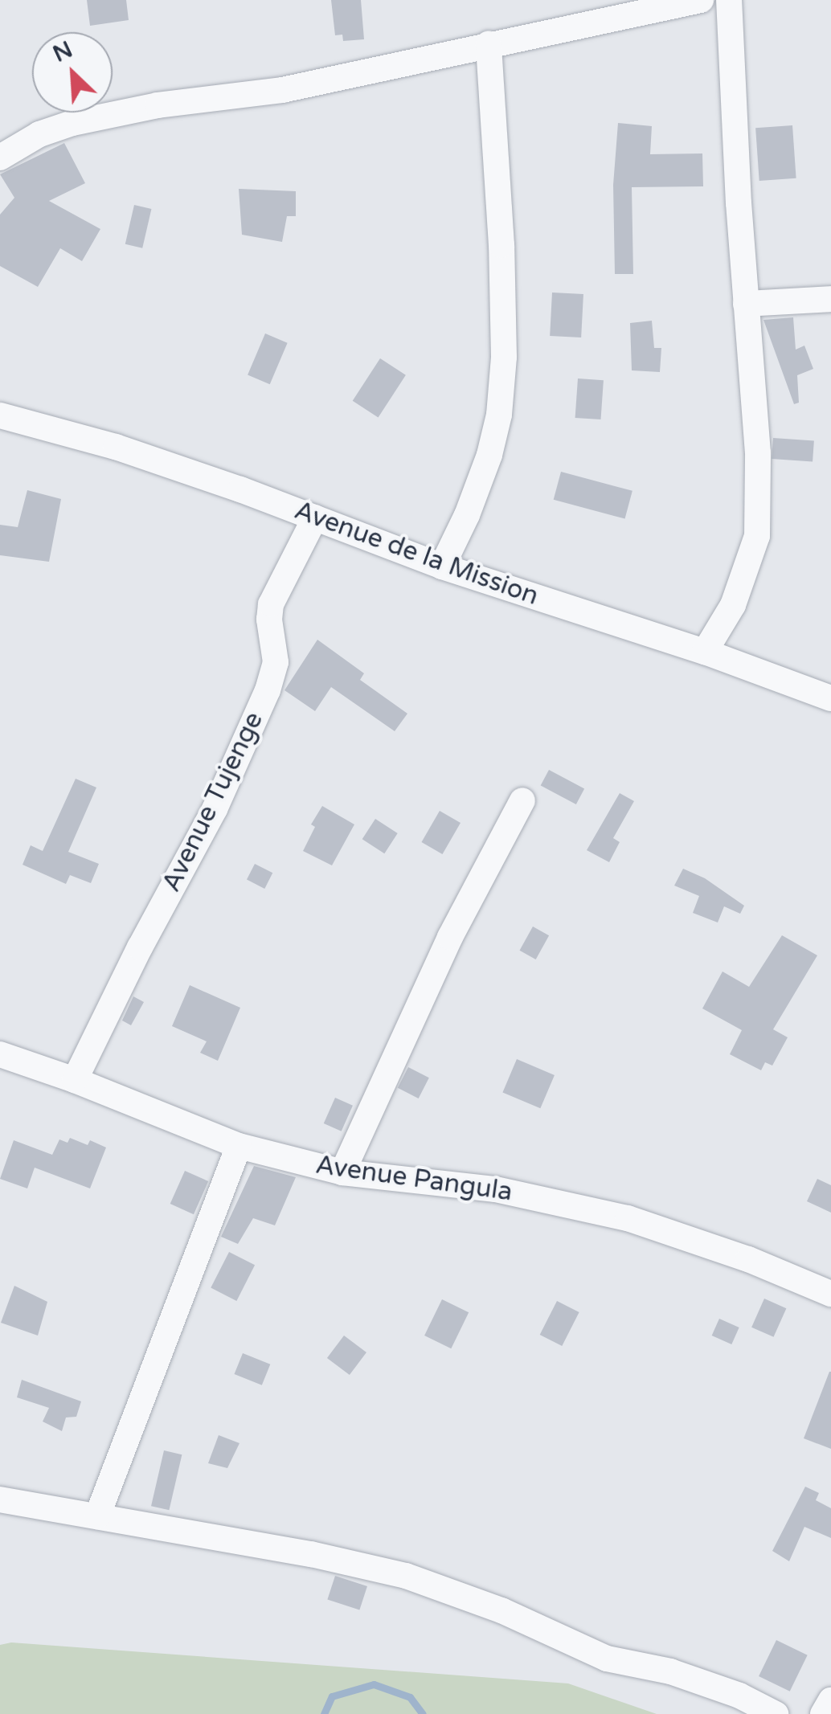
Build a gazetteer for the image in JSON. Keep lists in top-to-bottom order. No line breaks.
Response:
{"streets":{"street":["Avenue de la Mission","Avenue Tujenge","Avenue Pangula"]},"crossings":[["Avenue de la Mission","Avenue Tujenge"],["Avenue Tujenge","Avenue Pangula"]],"north":"top left"}
